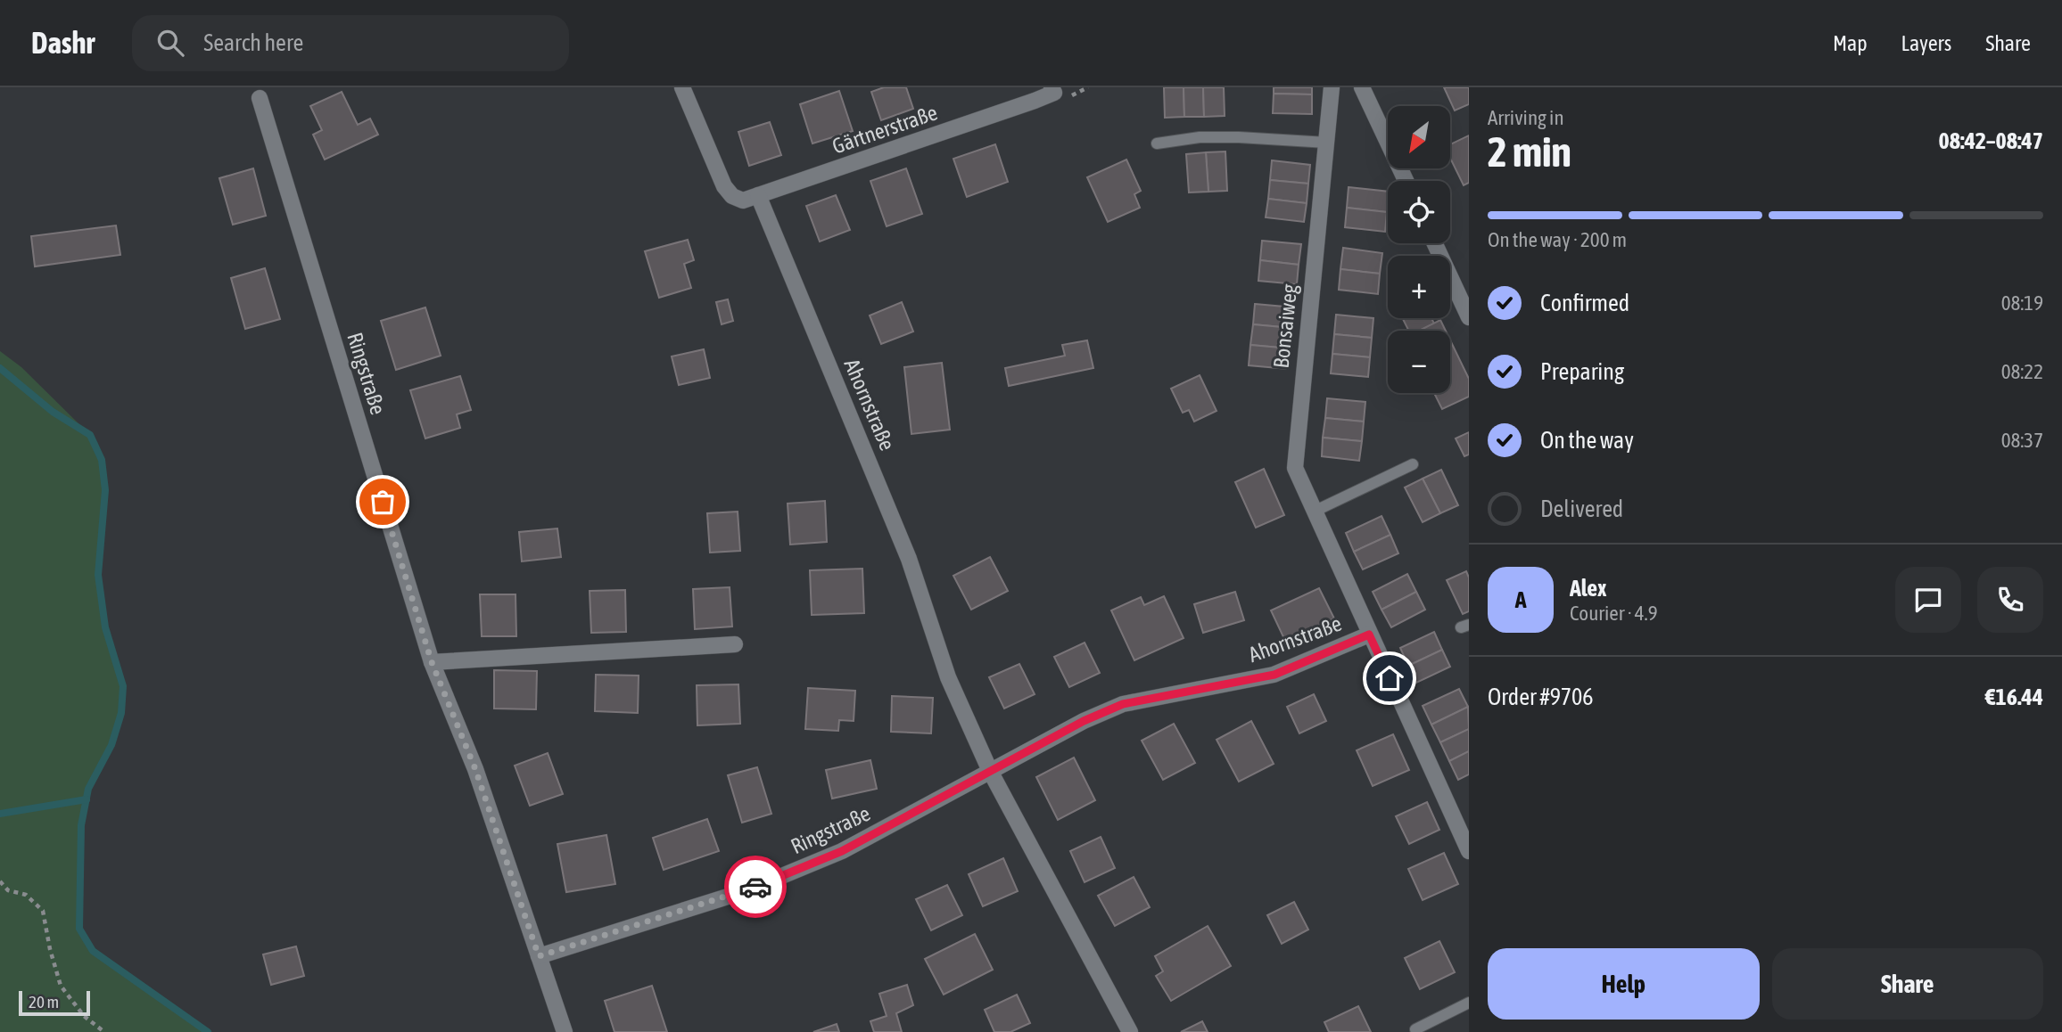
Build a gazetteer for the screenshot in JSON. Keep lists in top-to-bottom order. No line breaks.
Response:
{"streets":{"street":["Gärtnerstraße","Bonsaiweg","Ringstraße","Ahornstraße"]},"crossings":[["Gärtnerstraße","Ahornstraße"],["Bonsaiweg","Ahornstraße"],["Ringstraße","Ahornstraße"]],"scale_bar":"20 m","north":"bottom left","page":{"header":"Dashr","search":"Search here","nav":["Map","Layers","Share"],"heading":["2 min","Arriving in","08:42–08:47"],"panel":["Alex","Courier · 4.9","Order #9706","€16.44"],"map_buttons":["+","−"],"bar":"On the way · 200 m","list":[["Confirmed","08:19"],["Preparing","08:22"],["On the way","08:37"],"Delivered"],"round":"A","buttons":["Help","Share"],"scale":"20 m"}}
